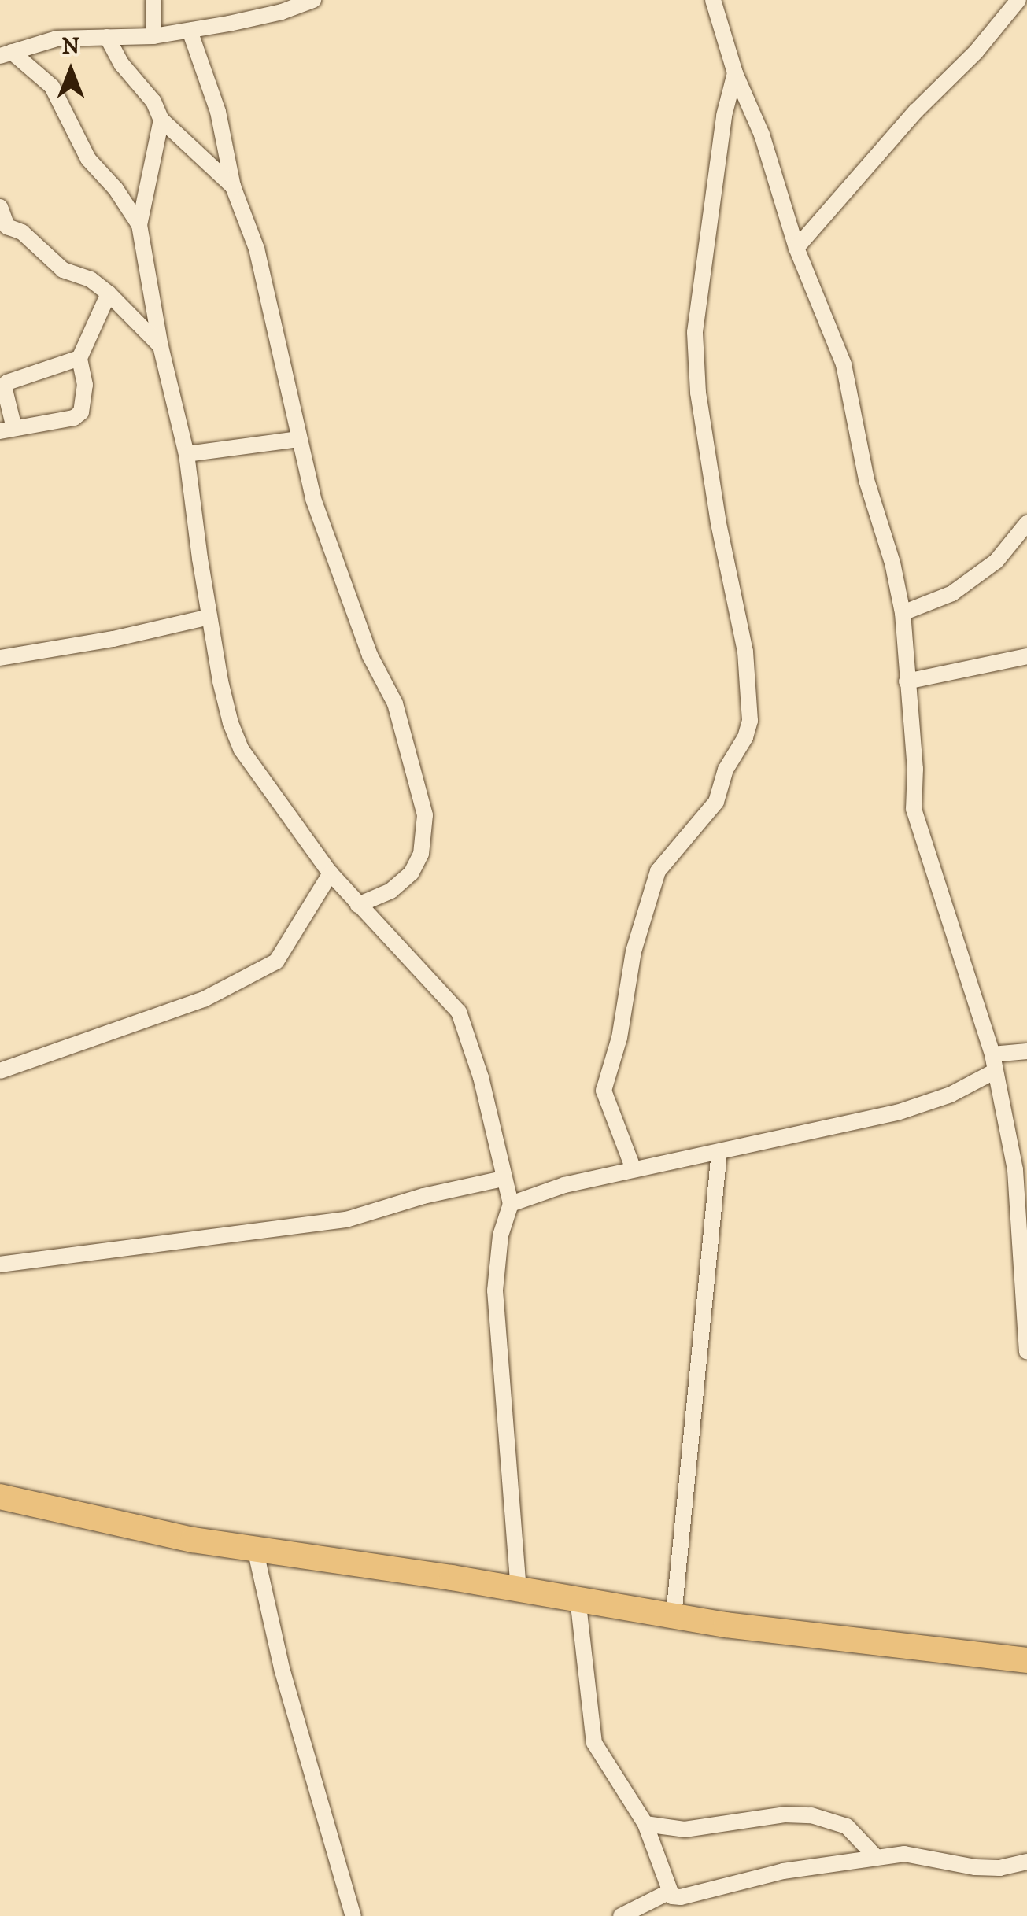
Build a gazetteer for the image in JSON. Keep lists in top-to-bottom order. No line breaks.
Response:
{"north":"top"}
